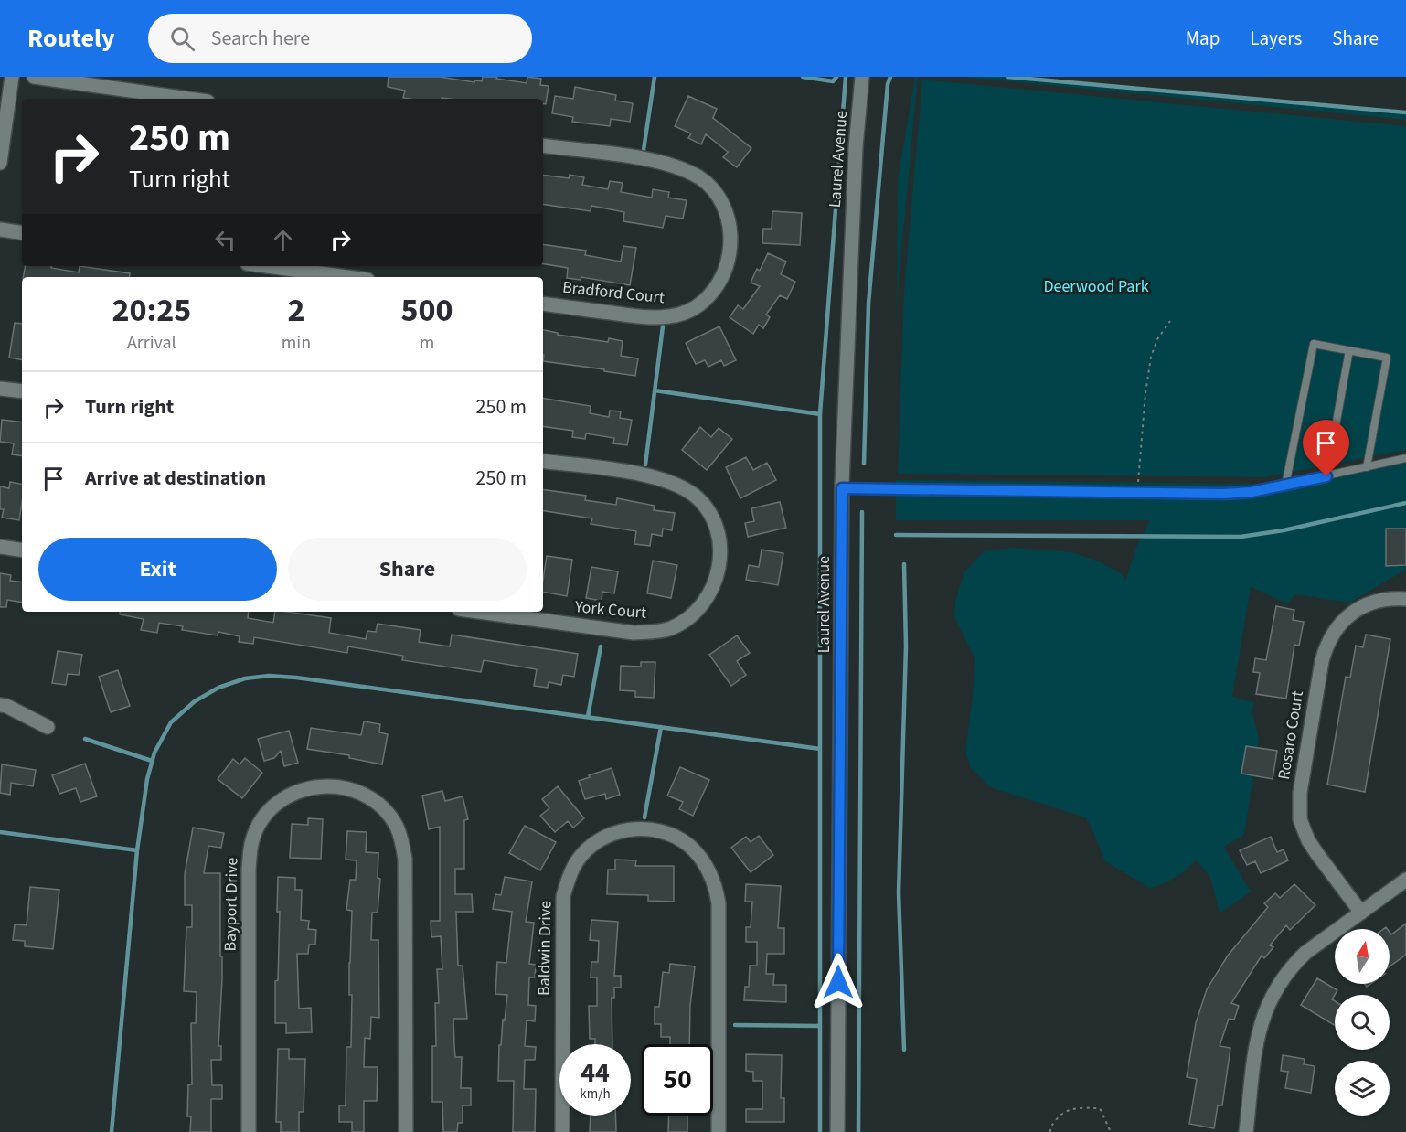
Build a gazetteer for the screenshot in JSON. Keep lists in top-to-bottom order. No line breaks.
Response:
{"streets":{"street":["Laurel Avenue","Bradford Court","York Court","Rosaro Court","Bayport Drive","Baldwin Drive"]},"parks":["Deerwood Park"],"north":"top","page":{"header":"Routely","search":"Search here","nav":["Map","Layers","Share"],"turn":["250 m","Turn right"],"eta":["20:25","Arrival","2","min","500","m"],"list":[{"name":"Turn right","value":"250 m"},{"name":"Arrive at destination","value":"250 m"}],"buttons":["Exit","Share"],"speed":"44 km/h","limit":"50"}}
